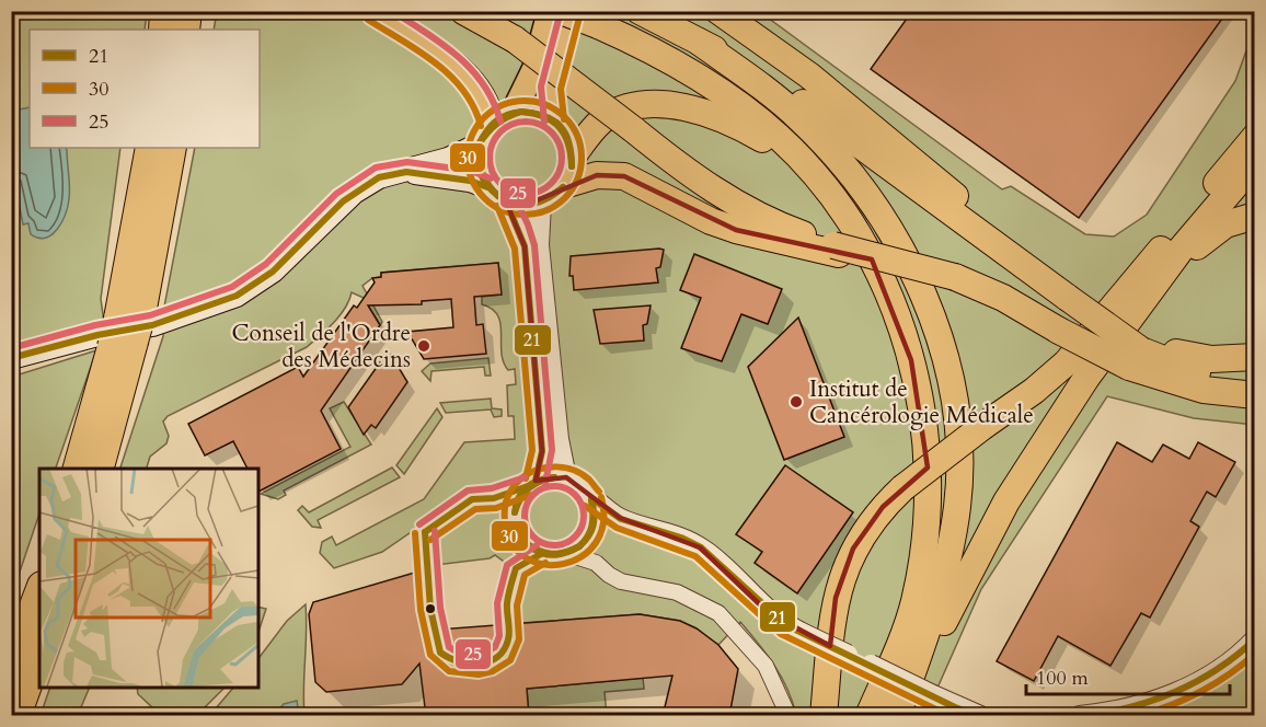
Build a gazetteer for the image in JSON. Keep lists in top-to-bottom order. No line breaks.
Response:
{"places":["Conseil de l'Ordre des Médecins","Institut de Cancérologie Médicale"],"lines":["transit line 25","transit line 30","transit line 21"],"legend":["21","30","25"],"scale_bar":"100 m"}
